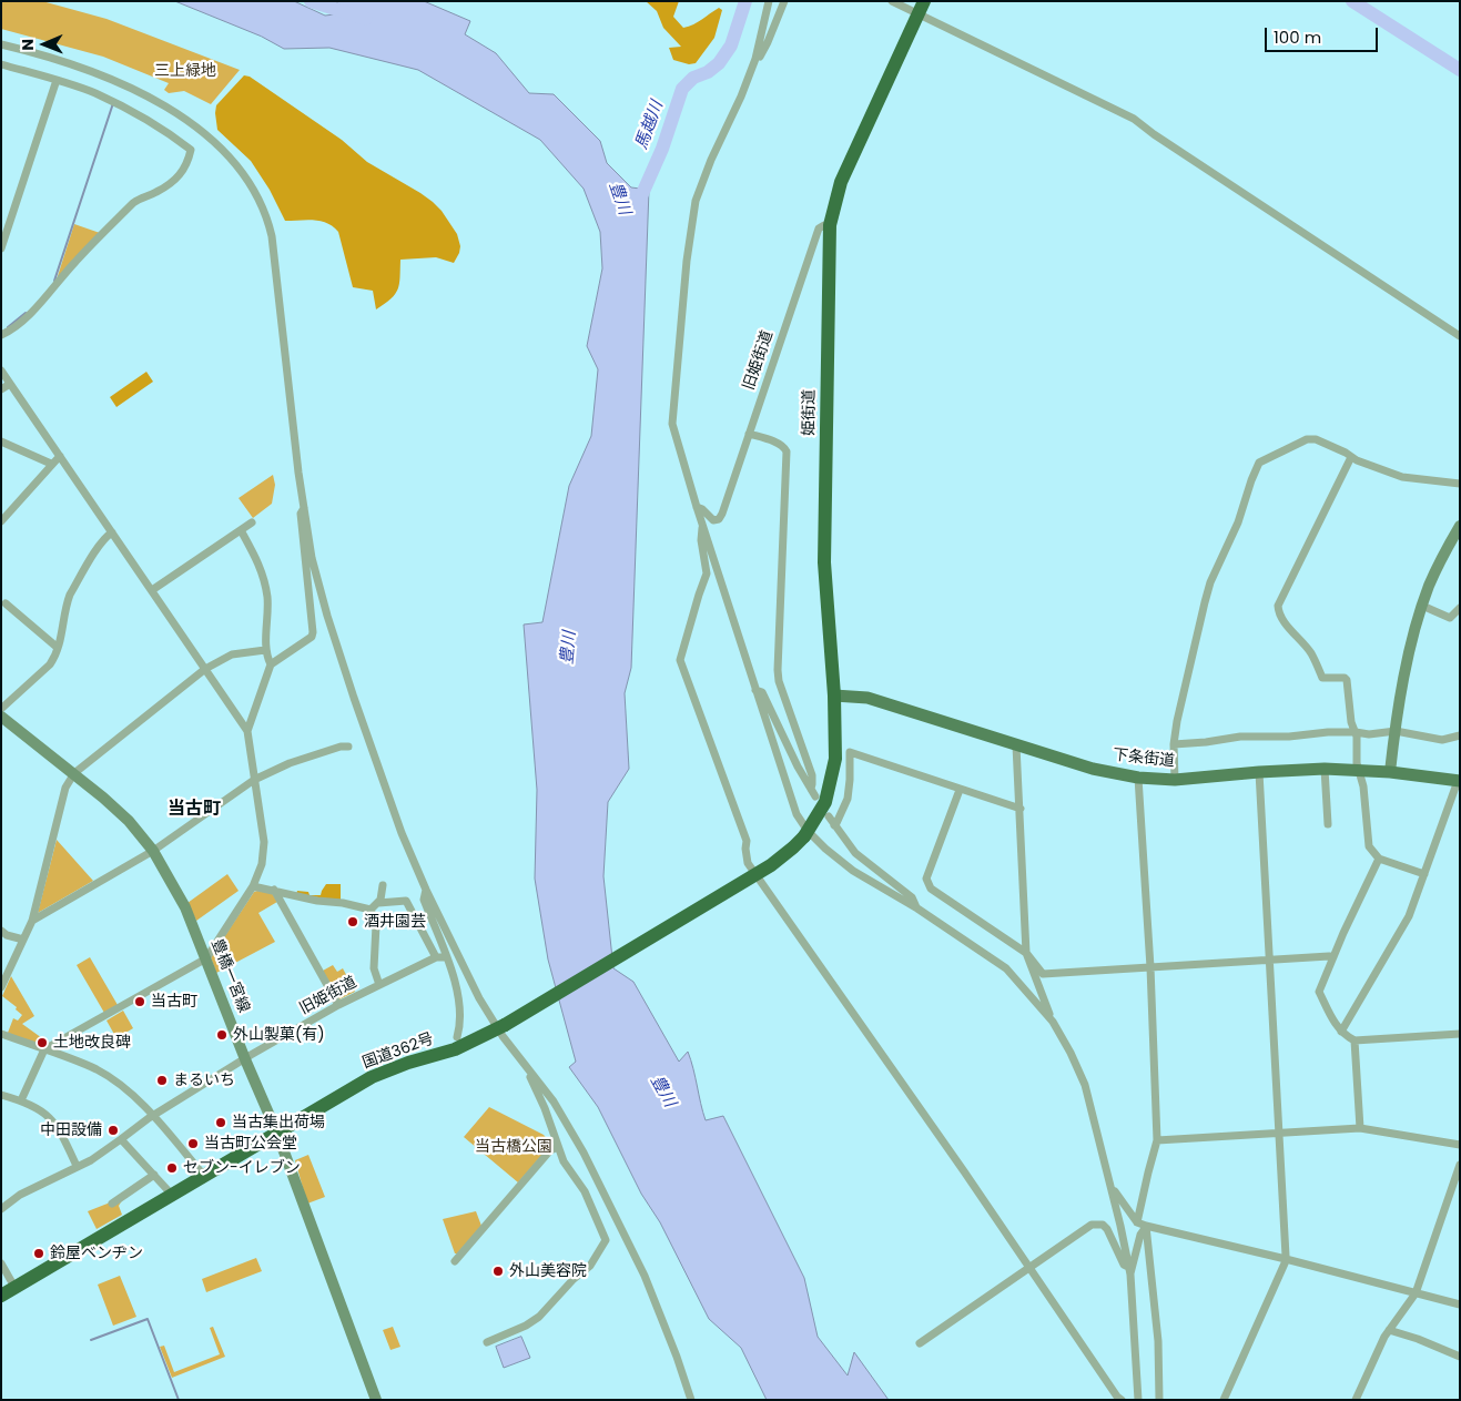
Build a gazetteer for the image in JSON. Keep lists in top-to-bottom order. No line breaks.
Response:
{"streets":{"highway":["姫街道","国道362号"],"main road":["下条街道","豊橋一宮線"],"street":["旧姫街道"]},"crossings":[["旧姫街道","姫街道"],["旧姫街道","豊橋一宮線"],["姫街道","下条街道"],["姫街道","国道362号"],["豊橋一宮線","国道362号"]],"districts":["当古町"],"water":["馬越川","豊川"],"parks":["三上緑地","当古橋公園"],"places":["酒井園芸","当古町","外山製菓(有)","土地改良碑","まるいち","当古集出荷場","中田設備","当古町公会堂","セブン-イレブン","鈴屋ベンヂン","外山美容院"],"scale_bar":"100 m","north":"left"}
